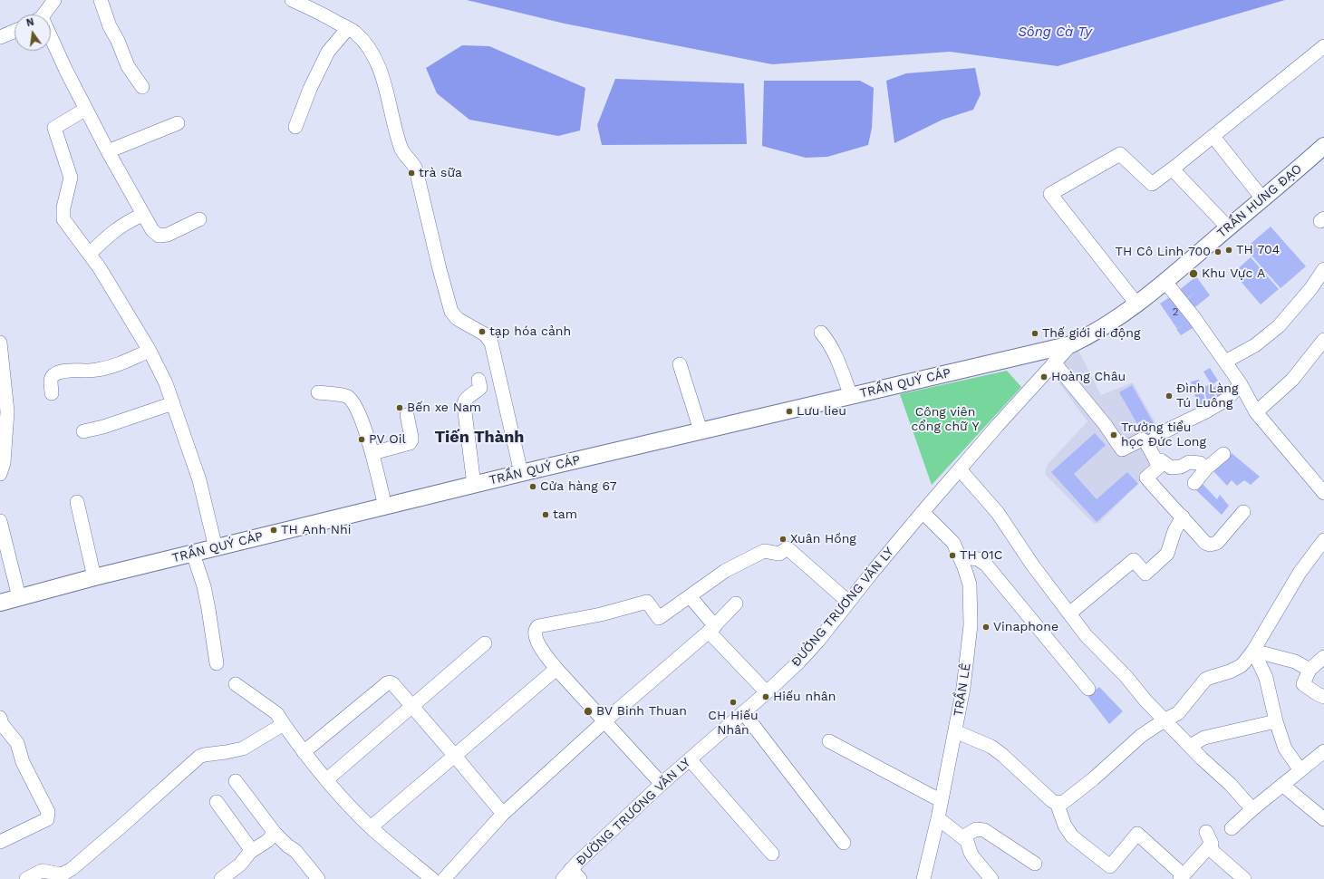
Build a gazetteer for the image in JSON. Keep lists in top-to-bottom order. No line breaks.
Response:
{"streets":{"main road":["TRẦN HƯNG ĐẠO","TRẦN QUÝ CÁP"],"street":["ĐƯỜNG TRƯƠNG VĂN LY","TRẦN LÊ"]},"crossings":[["TRẦN HƯNG ĐẠO","TRẦN QUÝ CÁP"],["TRẦN HƯNG ĐẠO","ĐƯỜNG TRƯƠNG VĂN LY"],["TRẦN QUÝ CÁP","ĐƯỜNG TRƯƠNG VĂN LY"],["ĐƯỜNG TRƯƠNG VĂN LY","TRẦN LÊ"]],"districts":["Tiến Thành"],"water":["Sông Cà Ty"],"parks":["Công viên cổng chữ Y"],"places":["trà sữa","TH 704","TH Cô Linh 700","Khu Vực A","tạp hóa cảnh","Thế giới di động","Hoàng Châu","Đình Làng Tú Luông","Bến xe Nam","Lưu lieu","Trường tiểu học Đức Long","PV Oil","Cửa hàng 67","tam","TH Anh Nhi","Xuân Hồng","TH 01C","Vinaphone","Hiếu nhân","CH Hiếu Nhân","BV Binh Thuan"],"house_numbers":["2"],"north":"top"}
